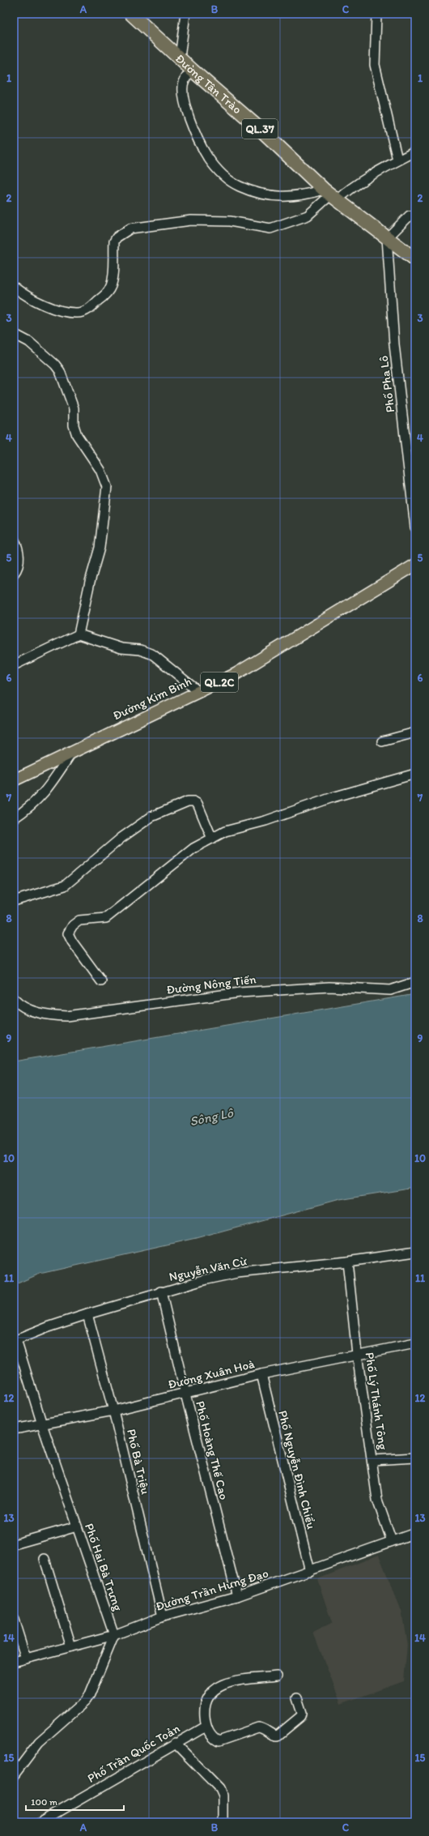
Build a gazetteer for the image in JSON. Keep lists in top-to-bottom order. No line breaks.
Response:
{"streets":{"highway":["Đường Tân Trào","QL.37"],"main road":["QL.2C","Đường Kim Bình"],"street":["Phố Pha Lô","Đường Nông Tiến","Nguyễn Văn Cừ","Đường Xuân Hoà","Phố Lý Thánh Tông","Phố Hoàng Thế Cao","Phố Bà Triệu","Phố Nguyễn Đình Chiểu","Phố Hai Bà Trưng","Đường Trần Hưng Đạo","Phố Trần Quốc Toản"]},"crossings":[["Đường Tân Trào","Phố Pha Lô"],["Nguyễn Văn Cừ","Phố Lý Thánh Tông"],["Nguyễn Văn Cừ","Phố Hoàng Thế Cao"],["Nguyễn Văn Cừ","Phố Bà Triệu"],["Nguyễn Văn Cừ","Phố Hai Bà Trưng"],["Đường Xuân Hoà","Phố Lý Thánh Tông"],["Đường Xuân Hoà","Phố Hoàng Thế Cao"],["Đường Xuân Hoà","Phố Bà Triệu"],["Đường Xuân Hoà","Phố Nguyễn Đình Chiểu"],["Đường Xuân Hoà","Phố Hai Bà Trưng"],["Phố Lý Thánh Tông","Đường Trần Hưng Đạo"],["Phố Hoàng Thế Cao","Đường Trần Hưng Đạo"],["Phố Bà Triệu","Đường Trần Hưng Đạo"],["Phố Nguyễn Đình Chiểu","Đường Trần Hưng Đạo"],["Phố Hai Bà Trưng","Đường Trần Hưng Đạo"]],"water":["Sông Lô"],"scale_bar":"100 m","grid":{"columns":["A","B","C"],"rows":["1","2","3","4","5","6","7","8","9","10","11","12","13","14","15"]}}
